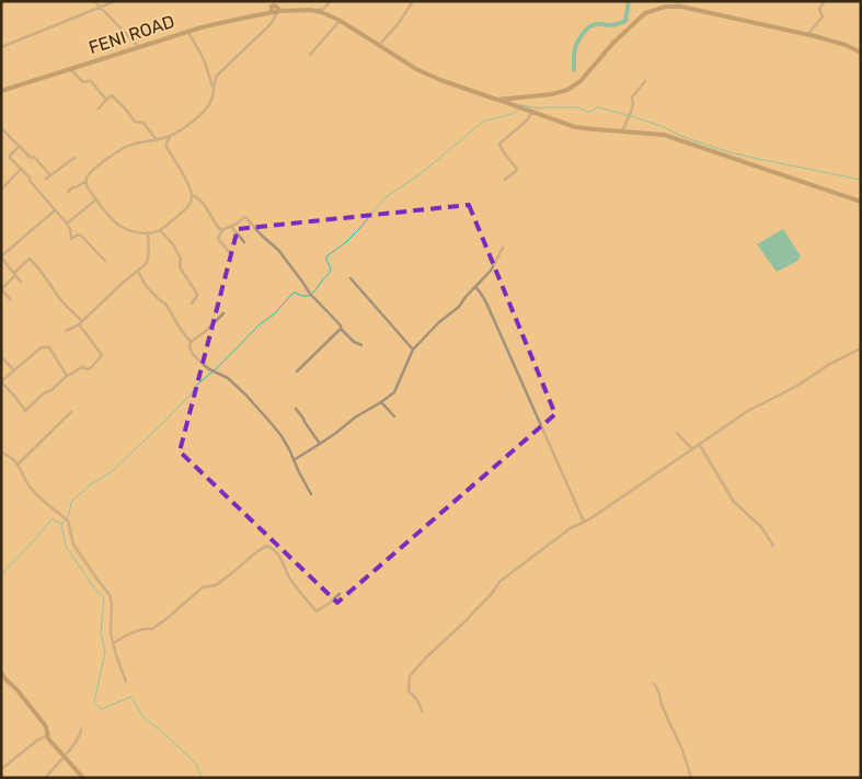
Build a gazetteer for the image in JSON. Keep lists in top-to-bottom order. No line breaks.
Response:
{"streets":{"main road":["FENI ROAD"]}}
